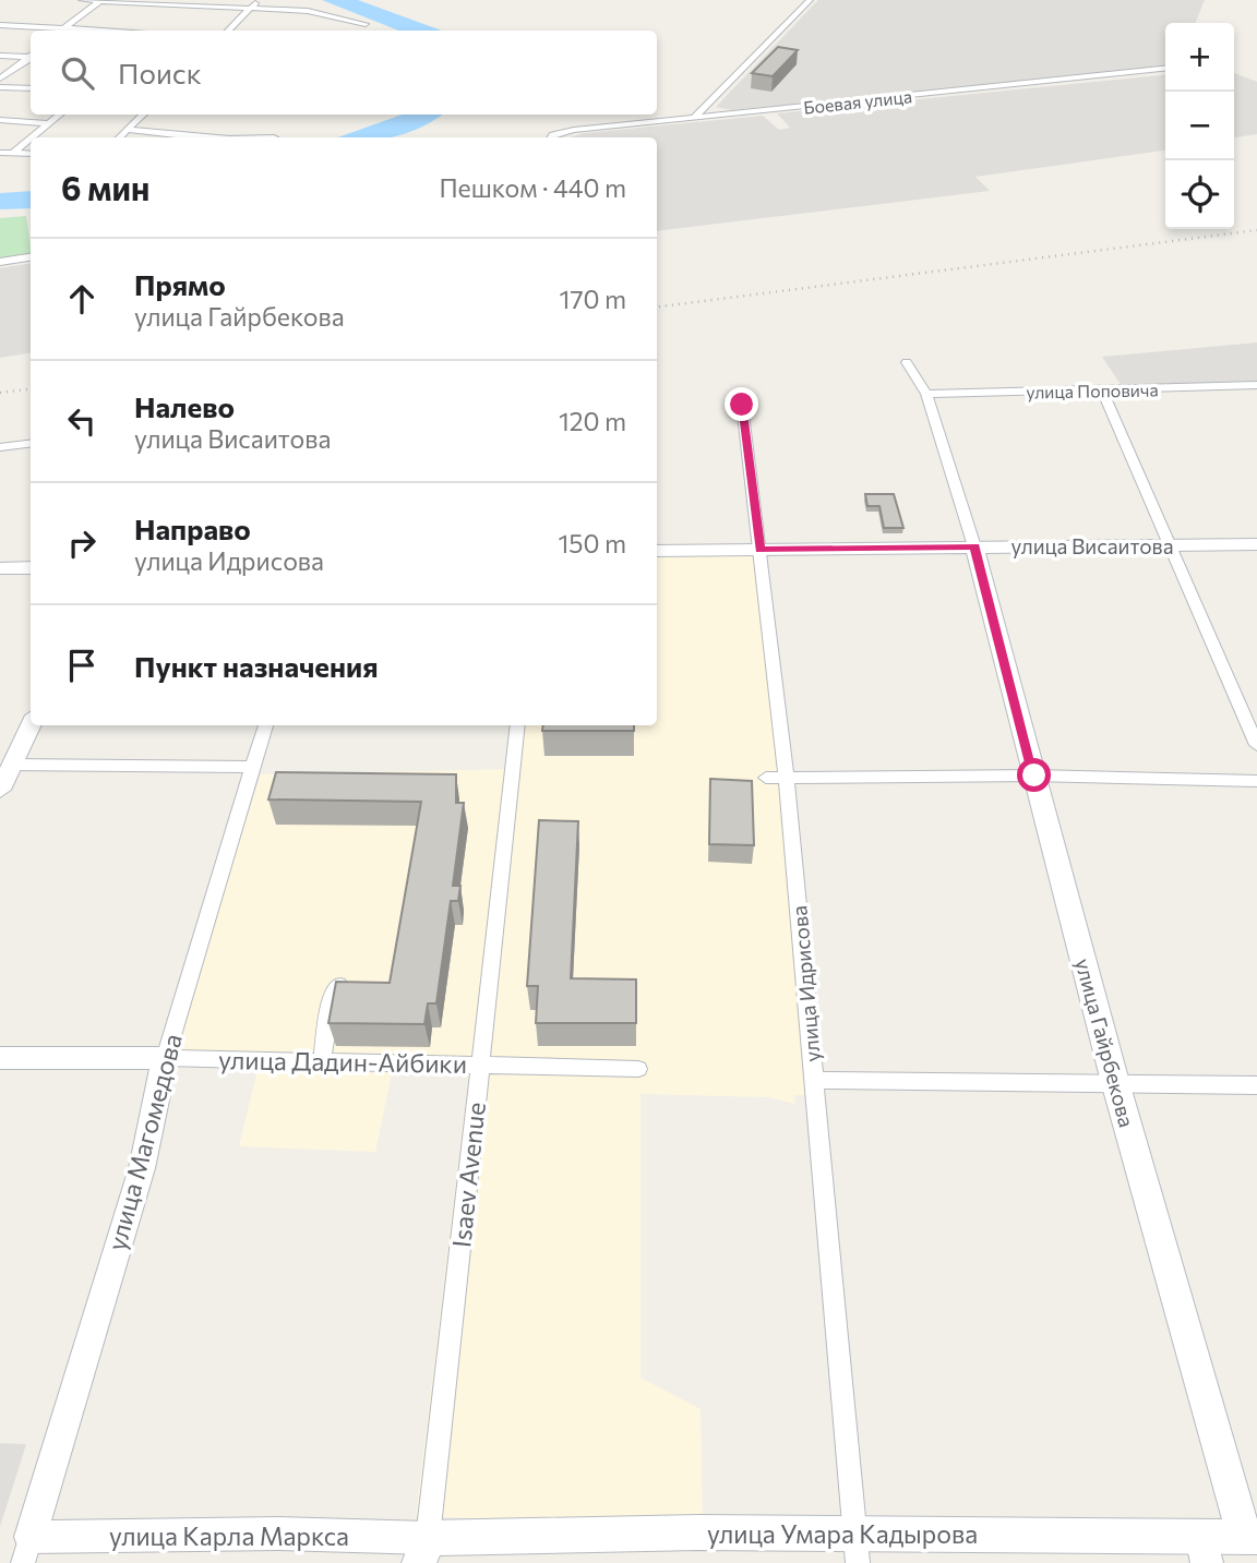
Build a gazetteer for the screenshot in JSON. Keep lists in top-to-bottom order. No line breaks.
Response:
{"streets":{"main road":["улица Висаитова","улица Гайрбекова","улица Умара Кадырова"],"street":["Боевая улица","улица Поповича","улица Идрисова","улица Дадин-Айбики","улица Магомедова","Isaev Avenue","улица Карла Маркса"]},"crossings":[["улица Висаитова","улица Идрисова"],["улица Висаитова","улица Гайрбекова"],["улица Идрисова","улица Умара Кадырова"],["улица Гайрбекова","улица Умара Кадырова"],["улица Дадин-Айбики","улица Магомедова"],["улица Дадин-Айбики","Isaev Avenue"],["улица Магомедова","улица Карла Маркса"],["Isaev Avenue","улица Умара Кадырова"],["Isaev Avenue","улица Карла Маркса"],["улица Умара Кадырова","улица Карла Маркса"]],"page":{"map_buttons":["+","−"],"search":"Поиск","heading":["6 мин","Пешком · 440 m"],"list":[["Прямо","улица Гайрбекова","170 m"],["Налево","улица Висаитова","120 m"],["Направо","улица Идрисова","150 m"],"Пункт назначения"]}}
